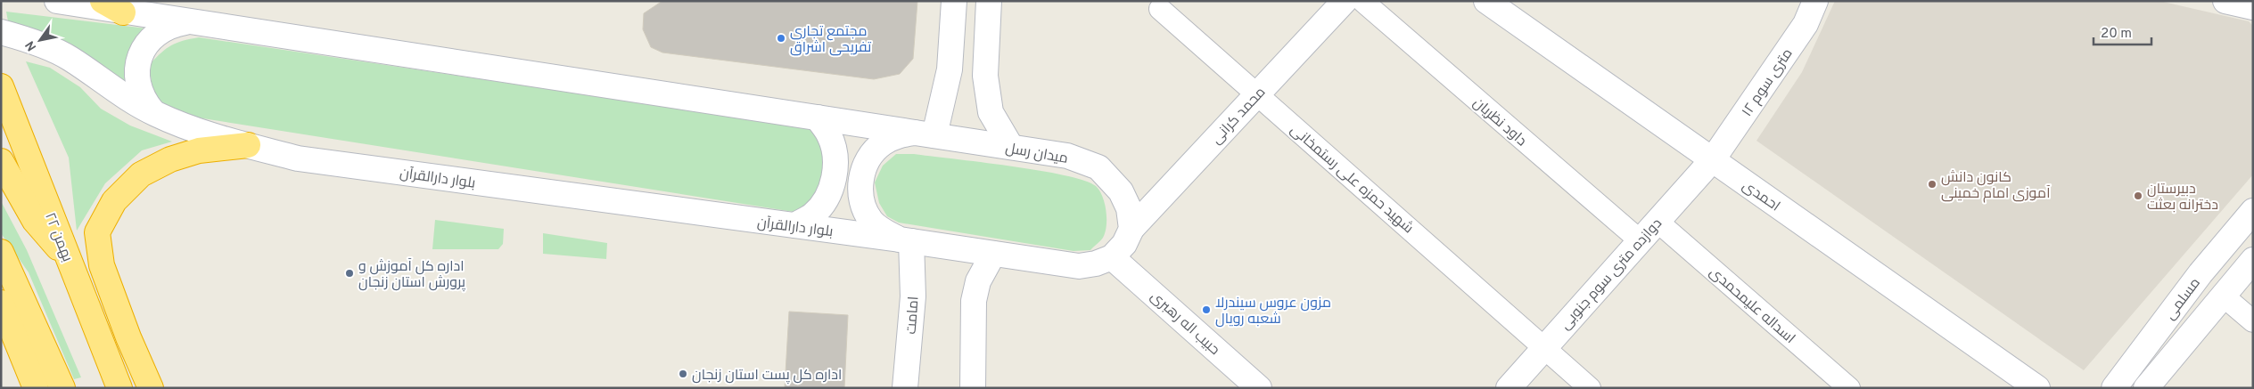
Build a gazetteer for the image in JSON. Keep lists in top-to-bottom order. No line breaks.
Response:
{"streets":{"highway":["۲۲ بهمن"],"main road":["۱۲ متری سوم","محمد کرانی","میدان رسل","بلوار دارالقرآن","احمدی","دوازده متری سوم جنوبی","مسلمی","امامت","حبیب اله رهبری"],"street":["داود نظریان","شهید حمزه علی رستمخانی","اسداله علیمحمدی"]},"crossings":[["۱۲ متری سوم","احمدی"],["۱۲ متری سوم","دوازده متری سوم جنوبی"],["محمد کرانی","میدان رسل"],["محمد کرانی","شهید حمزه علی رستمخانی"],["داود نظریان","دوازده متری سوم جنوبی"],["میدان رسل","بلوار دارالقرآن"],["میدان رسل","امامت"],["میدان رسل","حبیب اله رهبری"],["بلوار دارالقرآن","امامت"],["شهید حمزه علی رستمخانی","دوازده متری سوم جنوبی"],["احمدی","دوازده متری سوم جنوبی"],["دوازده متری سوم جنوبی","اسداله علیمحمدی"]],"places":["مجتمع تجاری تفریحی اشراق","کانون دانش آموزی امام خمینی","دبیرستان دخترانه بعثت","اداره کل آموزش و پرورش استان زنجان","مزون عروس سیندرلا شعبه رویال","اداره کل پست استان زنجان"],"scale_bar":"20 m","north":"bottom left"}
